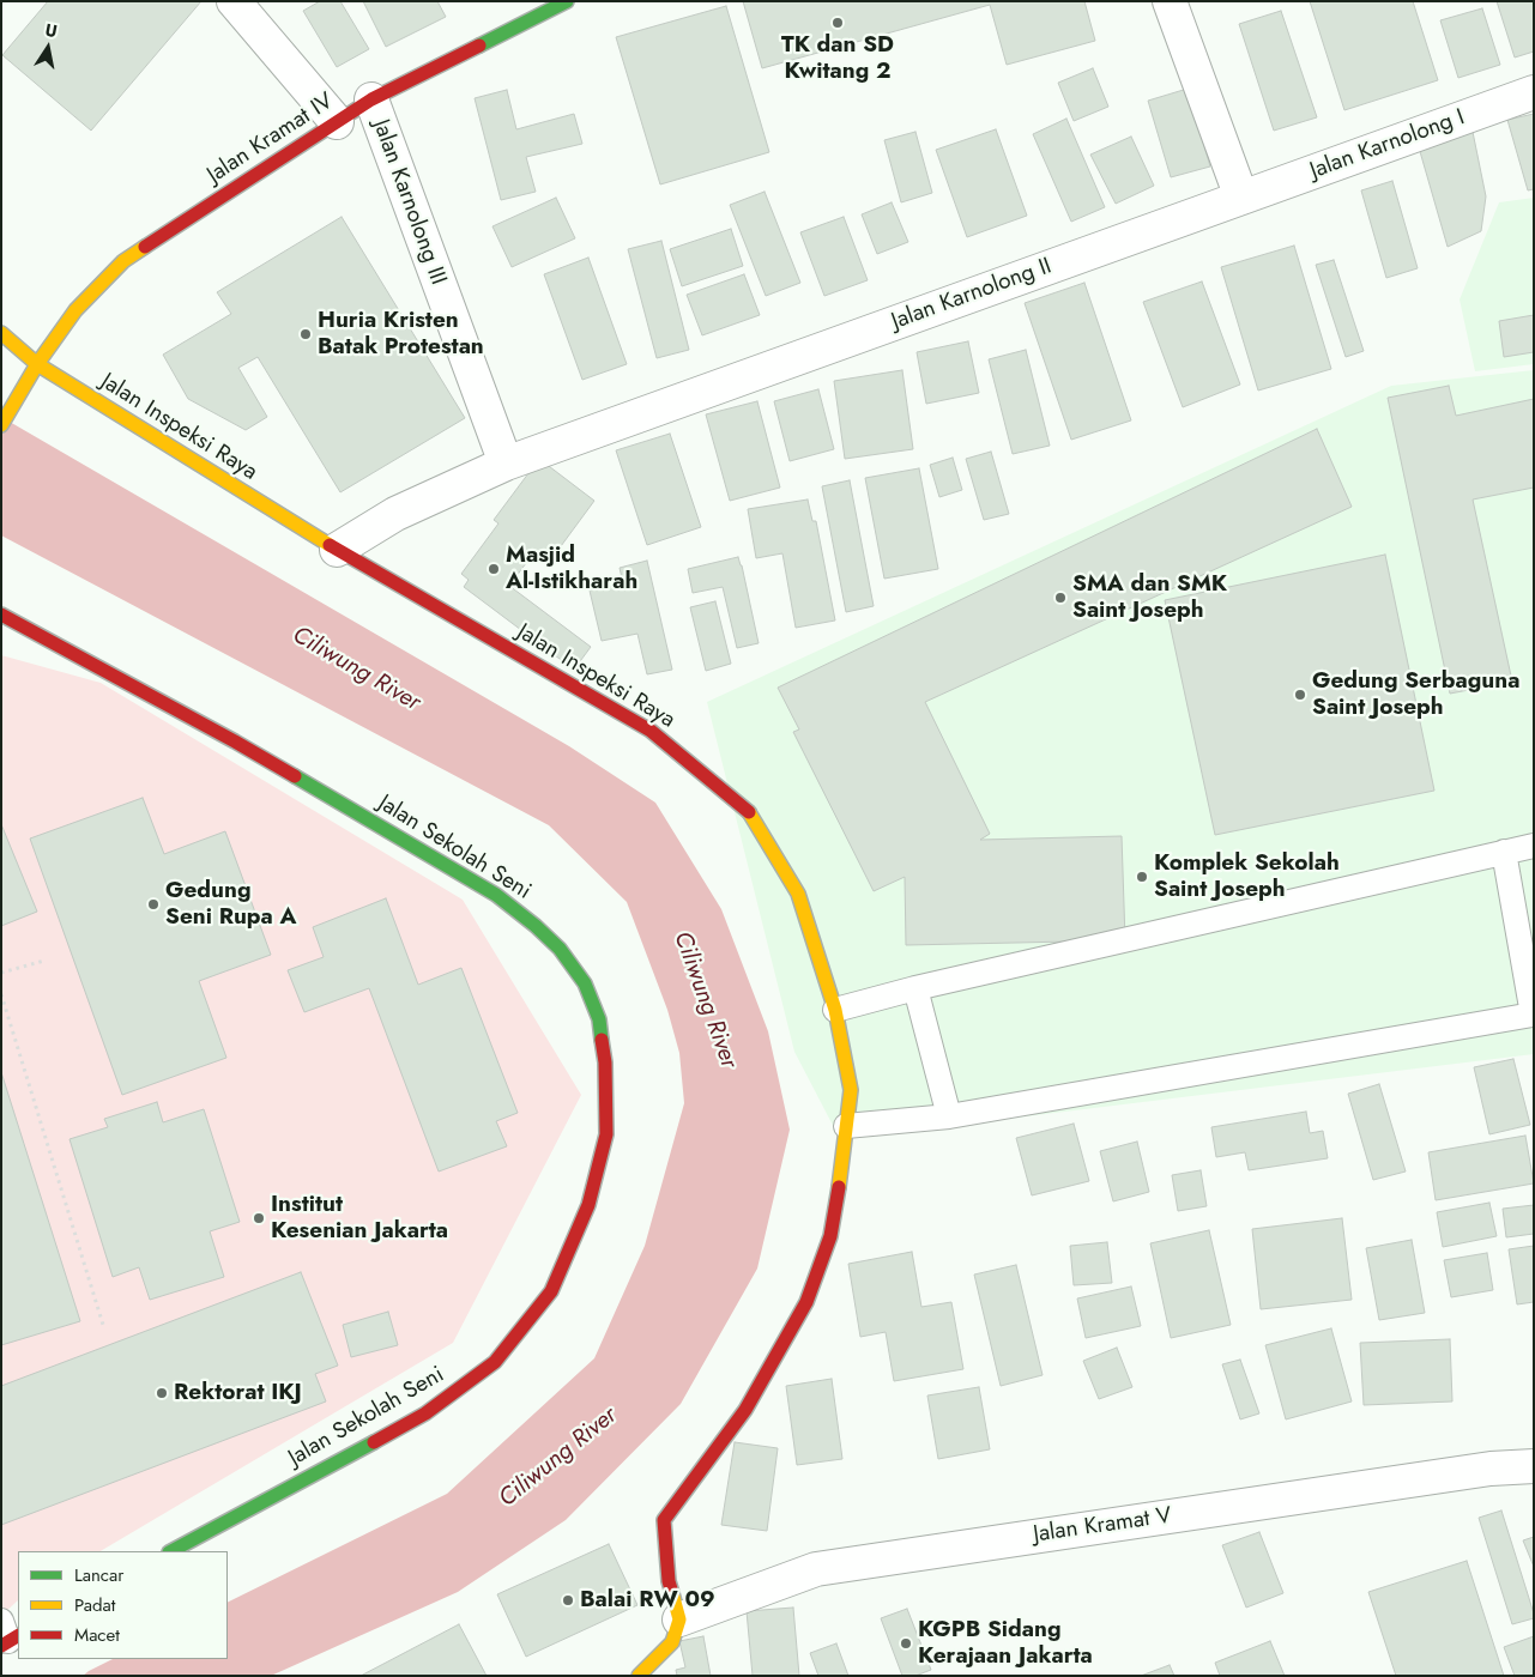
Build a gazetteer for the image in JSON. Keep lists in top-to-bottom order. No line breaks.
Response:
{"streets":{"street":["Jalan Kramat IV","Jalan Karnolong I","Jalan Karnolong III","Jalan Karnolong II","Jalan Inspeksi Raya","Jalan Sekolah Seni","Jalan Kramat V"]},"crossings":[["Jalan Kramat IV","Jalan Karnolong III"],["Jalan Kramat IV","Jalan Inspeksi Raya"],["Jalan Karnolong I","Jalan Karnolong II"],["Jalan Karnolong III","Jalan Karnolong II"],["Jalan Inspeksi Raya","Jalan Kramat V"]],"water":["Ciliwung River"],"places":["TK dan SD Kwitang 2","Huria Kristen Batak Protestan","Masjid Al-Istikharah","SMA dan SMK Saint Joseph","Gedung Serbaguna Saint Joseph","Komplek Sekolah Saint Joseph","Gedung Seni Rupa A","Institut Kesenian Jakarta","Rektorat IKJ","Balai RW 09","KGPB Sidang Kerajaan Jakarta"],"legend":["Lancar","Padat","Macet"],"north":"top"}
